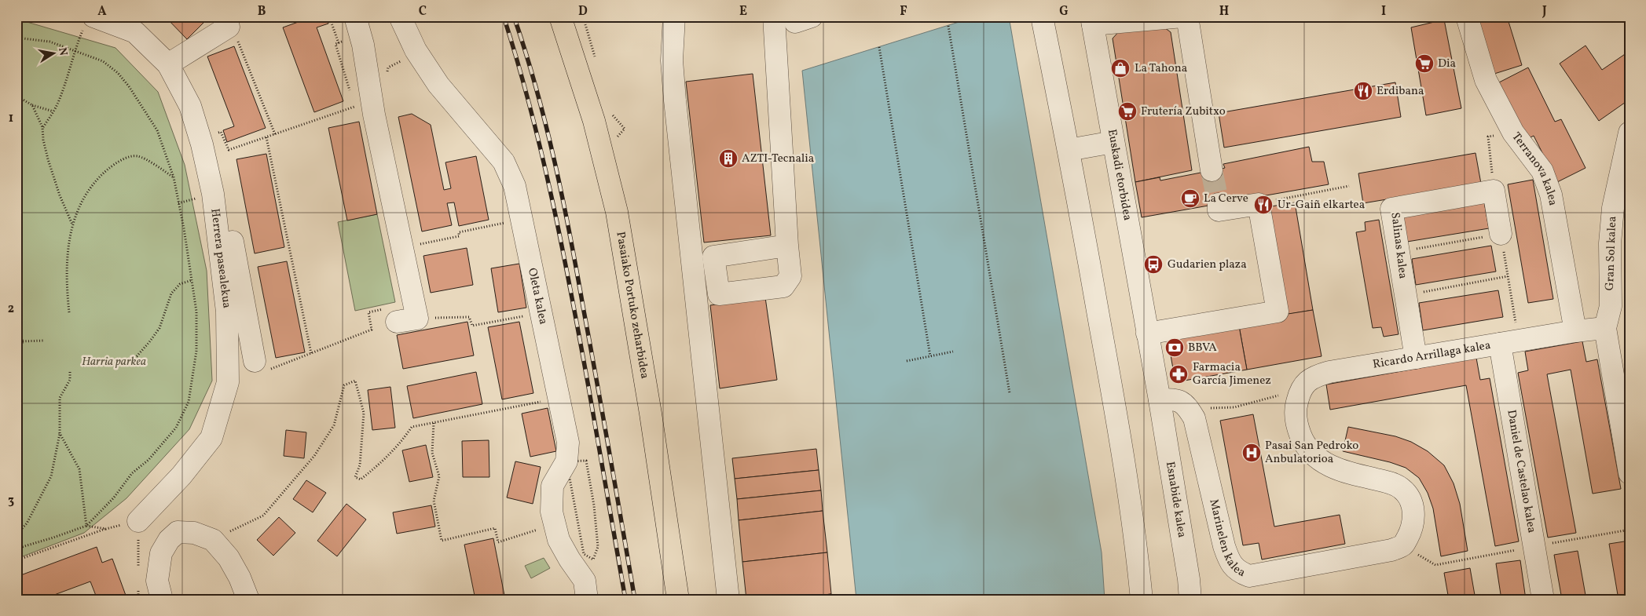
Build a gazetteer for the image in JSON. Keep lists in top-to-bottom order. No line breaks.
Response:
{"streets":{"main road":["Pasaiako Portuko zeharbidea"],"street":["Terranova kalea","Euskadi etorbidea","Salinas kalea","Gran Sol kalea","Herrera pasealekua","Oleta kalea","Ricardo Arrillaga kalea","Daniel de Castelao kalea","Esnabide kalea","Marinelen kalea"]},"crossings":[["Terranova kalea","Ricardo Arrillaga kalea"],["Euskadi etorbidea","Esnabide kalea"],["Euskadi etorbidea","Marinelen kalea"],["Salinas kalea","Ricardo Arrillaga kalea"],["Gran Sol kalea","Ricardo Arrillaga kalea"],["Ricardo Arrillaga kalea","Daniel de Castelao kalea"],["Ricardo Arrillaga kalea","Marinelen kalea"],["Esnabide kalea","Marinelen kalea"]],"parks":["Harria parkea"],"places":{"supermarket":["Dia","Frutería Zubitxo"],"shop":["La Tahona"],"restaurant":["Erdibana","Ur-Gaiñ elkartea"],"building":["AZTI-Tecnalia"],"cafe":["La Cerve"],"bus stop":["Gudarien plaza"],"bank":["BBVA"],"pharmacy":["Farmacia García Jimenez"],"hospital":["Pasai San Pedroko Anbulatorioa"]},"north":"right","grid":{"columns":["A","B","C","D","E","F","G","H","I","J"],"rows":["1","2","3"]}}
